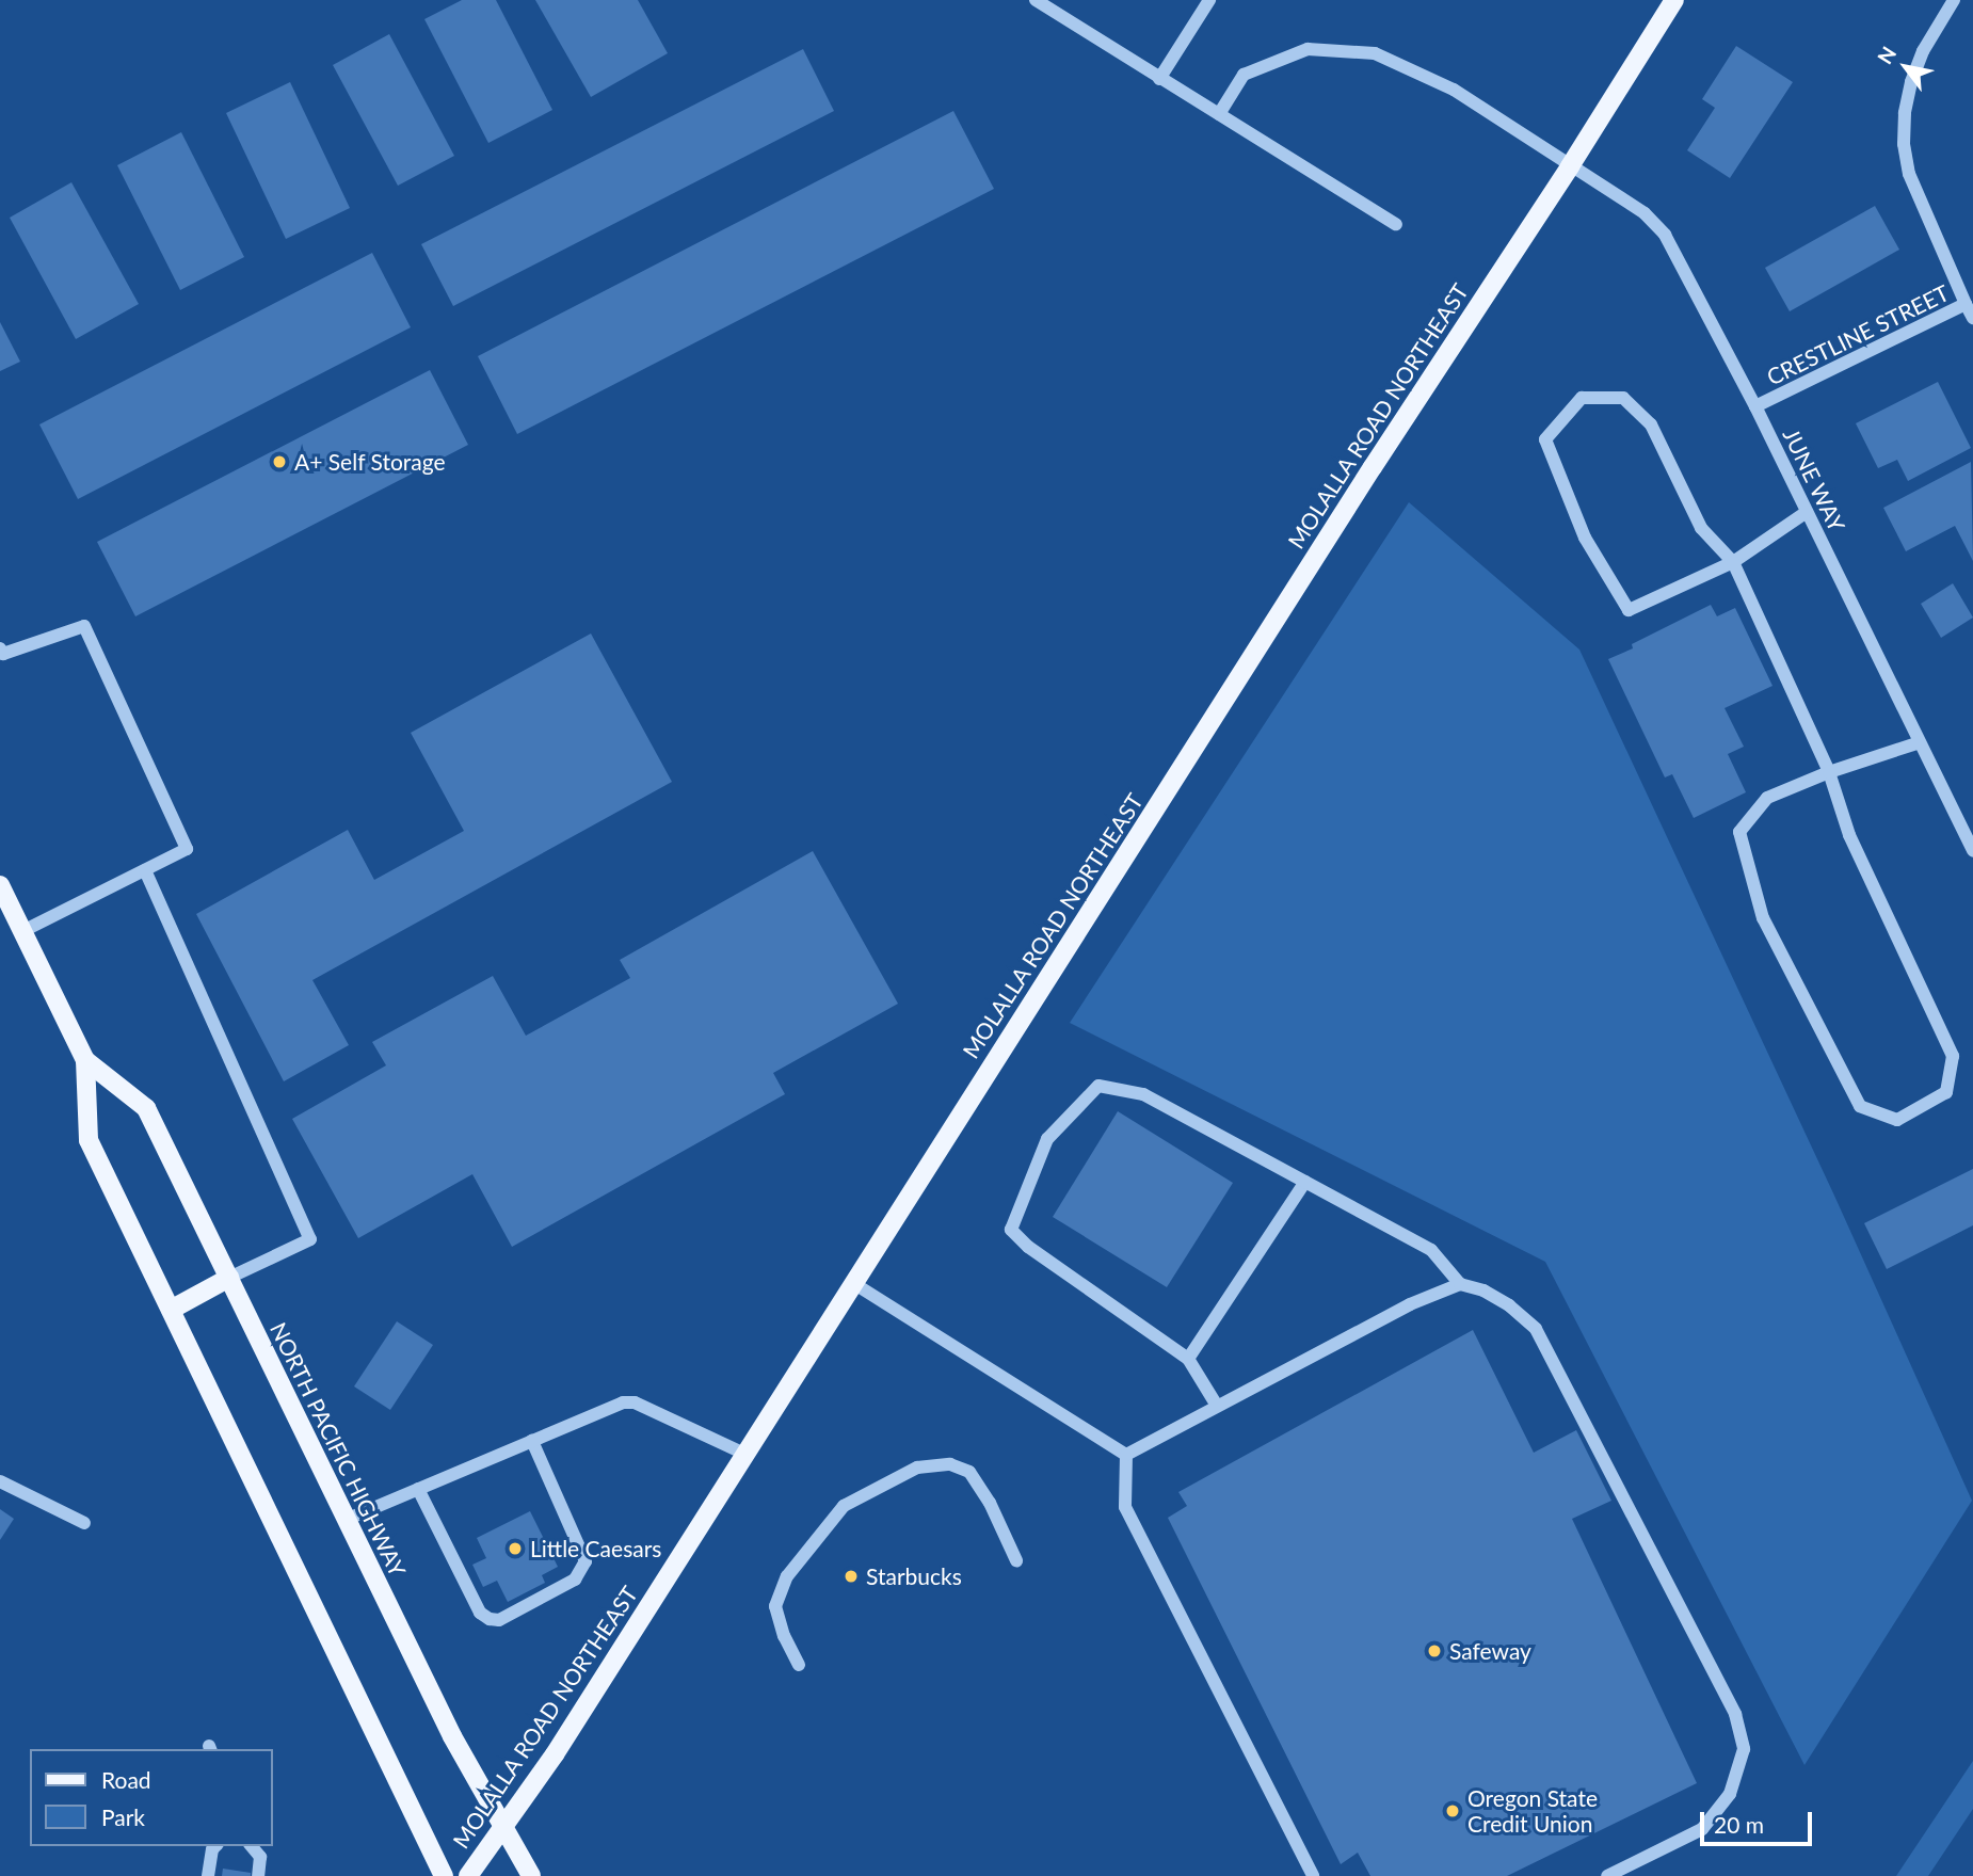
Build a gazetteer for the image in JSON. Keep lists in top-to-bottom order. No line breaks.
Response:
{"streets":{"main road":["MOLALLA ROAD NORTHEAST","NORTH PACIFIC HIGHWAY"],"street":["CRESTLINE STREET","JUNE WAY"]},"crossings":[["CRESTLINE STREET","JUNE WAY"],["MOLALLA ROAD NORTHEAST","JUNE WAY"],["MOLALLA ROAD NORTHEAST","NORTH PACIFIC HIGHWAY"]],"places":["A+ Self Storage","Little Caesars","Starbucks","Safeway","Oregon State Credit Union"],"legend":["Road","Park"],"scale_bar":"20 m","north":"top left"}
